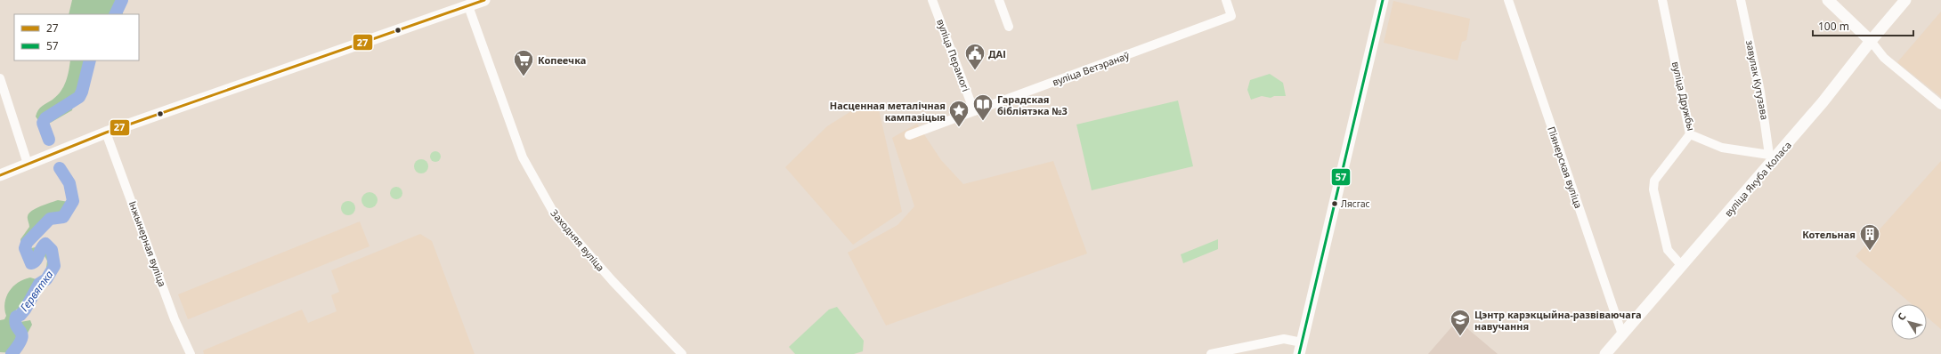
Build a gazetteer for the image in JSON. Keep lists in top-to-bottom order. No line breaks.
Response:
{"streets":{"main road":["вуліца Якуба Коласа"],"street":["вуліца Перамогі","вуліца Ветэранаў","завулак Кутузава","вуліца Дружбы","Піянерская вуліца","Заходняя вуліца","Інжынерная вуліца"]},"crossings":[["вуліца Перамогі","вуліца Ветэранаў"],["завулак Кутузава","вуліца Дружбы"],["завулак Кутузава","вуліца Якуба Коласа"],["вуліца Дружбы","вуліца Якуба Коласа"],["Піянерская вуліца","вуліца Якуба Коласа"]],"water":["Гервятка"],"places":{"public building":["ДАІ"],"supermarket":["Копеечка"],"library":["Гарадская бібліятэка №3"],"place":["Насценная металічная кампазіцыя"],"other":["Лясгас"],"building":["Котельная"],"school or university":["Цэнтр карэкцыйна-развіваючага навучання"]},"lines":["transit line 27","transit line 57"],"legend":["27","57"],"scale_bar":"100 m","north":"top left"}
